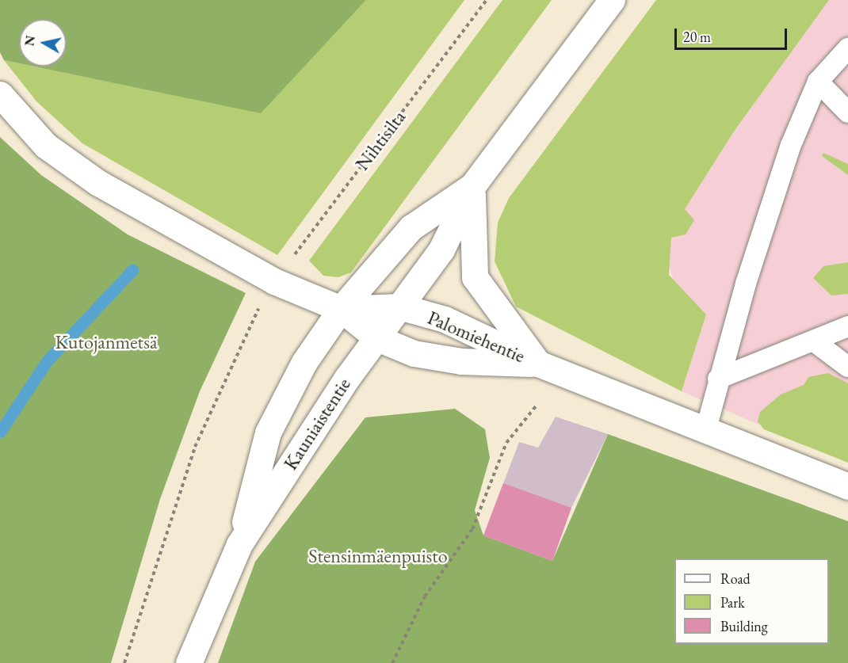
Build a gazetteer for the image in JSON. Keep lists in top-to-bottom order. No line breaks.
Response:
{"streets":{"main road":["Palomiehentie","Kauniaistentie"],"path":["Nihtisilta"]},"crossings":[["Palomiehentie","Kauniaistentie"]],"parks":["Kutojanmetsä","Stensinmäenpuisto"],"legend":["Road","Park","Building"],"scale_bar":"20 m","north":"left"}
